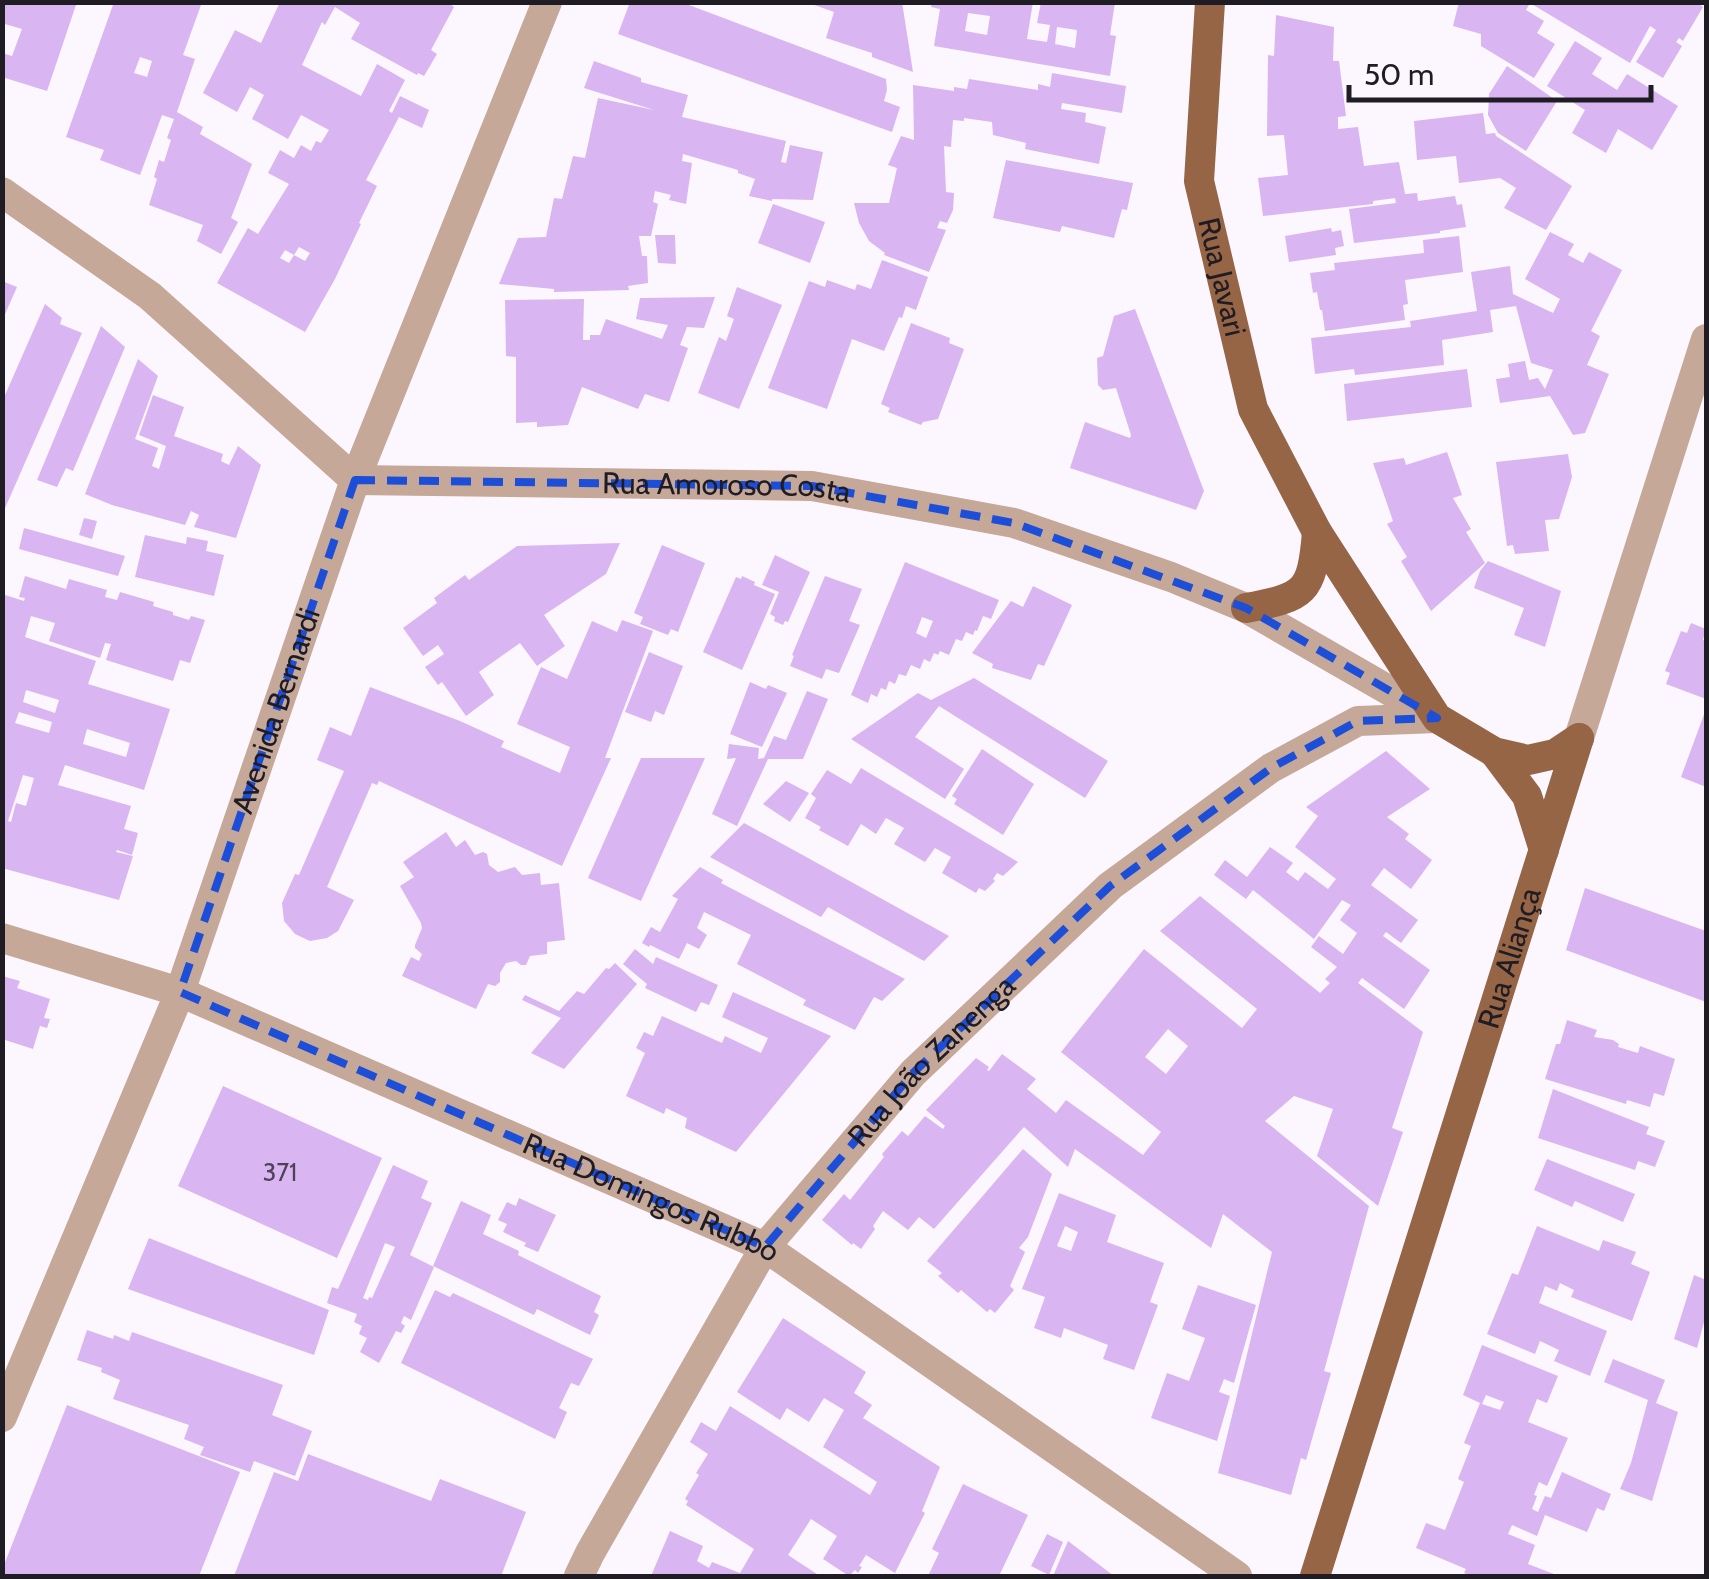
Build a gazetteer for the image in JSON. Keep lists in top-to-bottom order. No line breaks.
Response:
{"streets":{"main road":["Rua Javari","Rua Amoroso Costa","Rua Aliança"],"street":["Avenida Bernardi","Rua João Zanenga","Rua Domingos Rubbo"]},"crossings":[["Rua Javari","Rua Amoroso Costa"],["Rua Javari","Rua João Zanenga"],["Rua Amoroso Costa","Avenida Bernardi"],["Rua Amoroso Costa","Rua Aliança"],["Rua Amoroso Costa","Rua João Zanenga"],["Avenida Bernardi","Rua Domingos Rubbo"],["Rua João Zanenga","Rua Domingos Rubbo"]],"house_numbers":["371"],"scale_bar":"50 m"}
